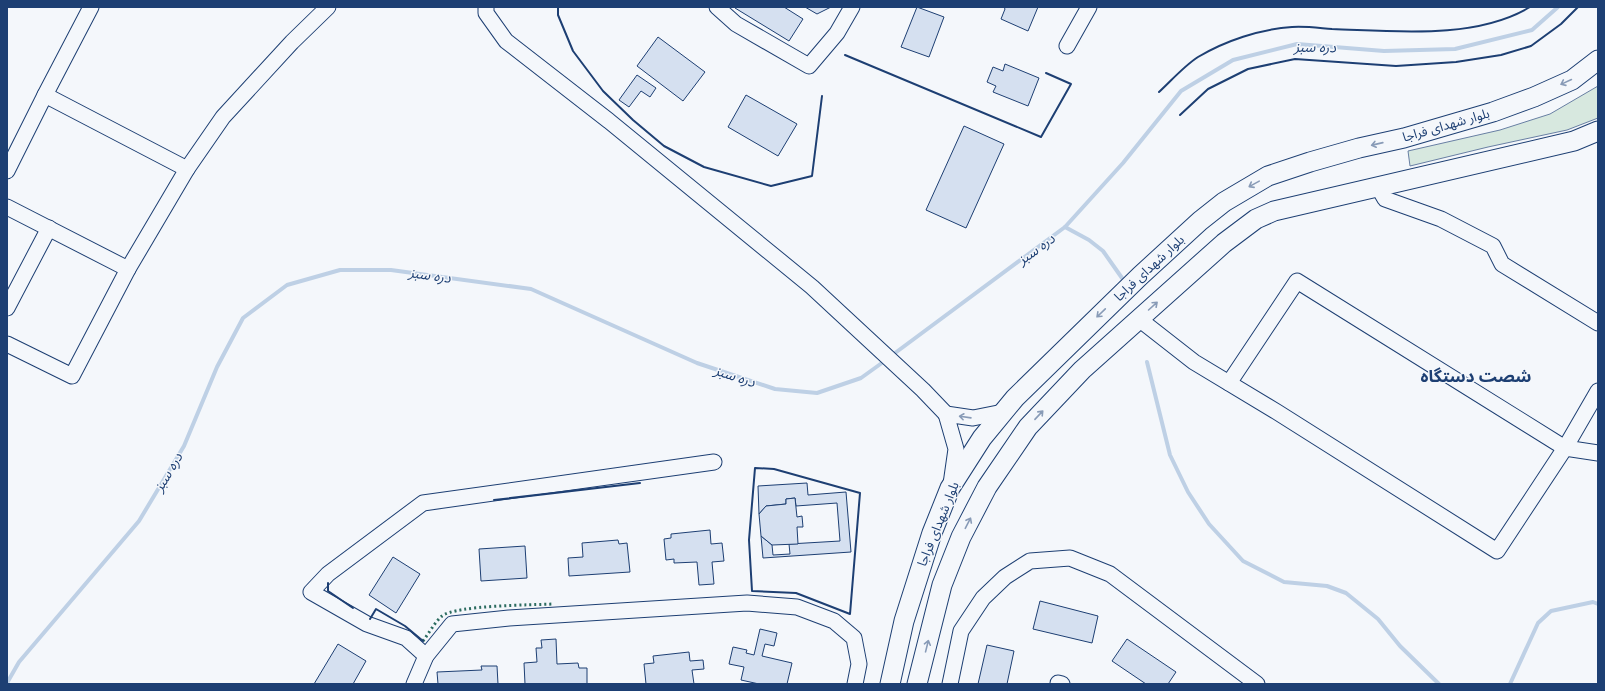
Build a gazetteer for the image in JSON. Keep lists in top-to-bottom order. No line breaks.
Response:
{"streets":{"main road":["بلوار شهدای فراجا"]},"districts":["شصت دستگاه"],"water":["دره سبز"]}
